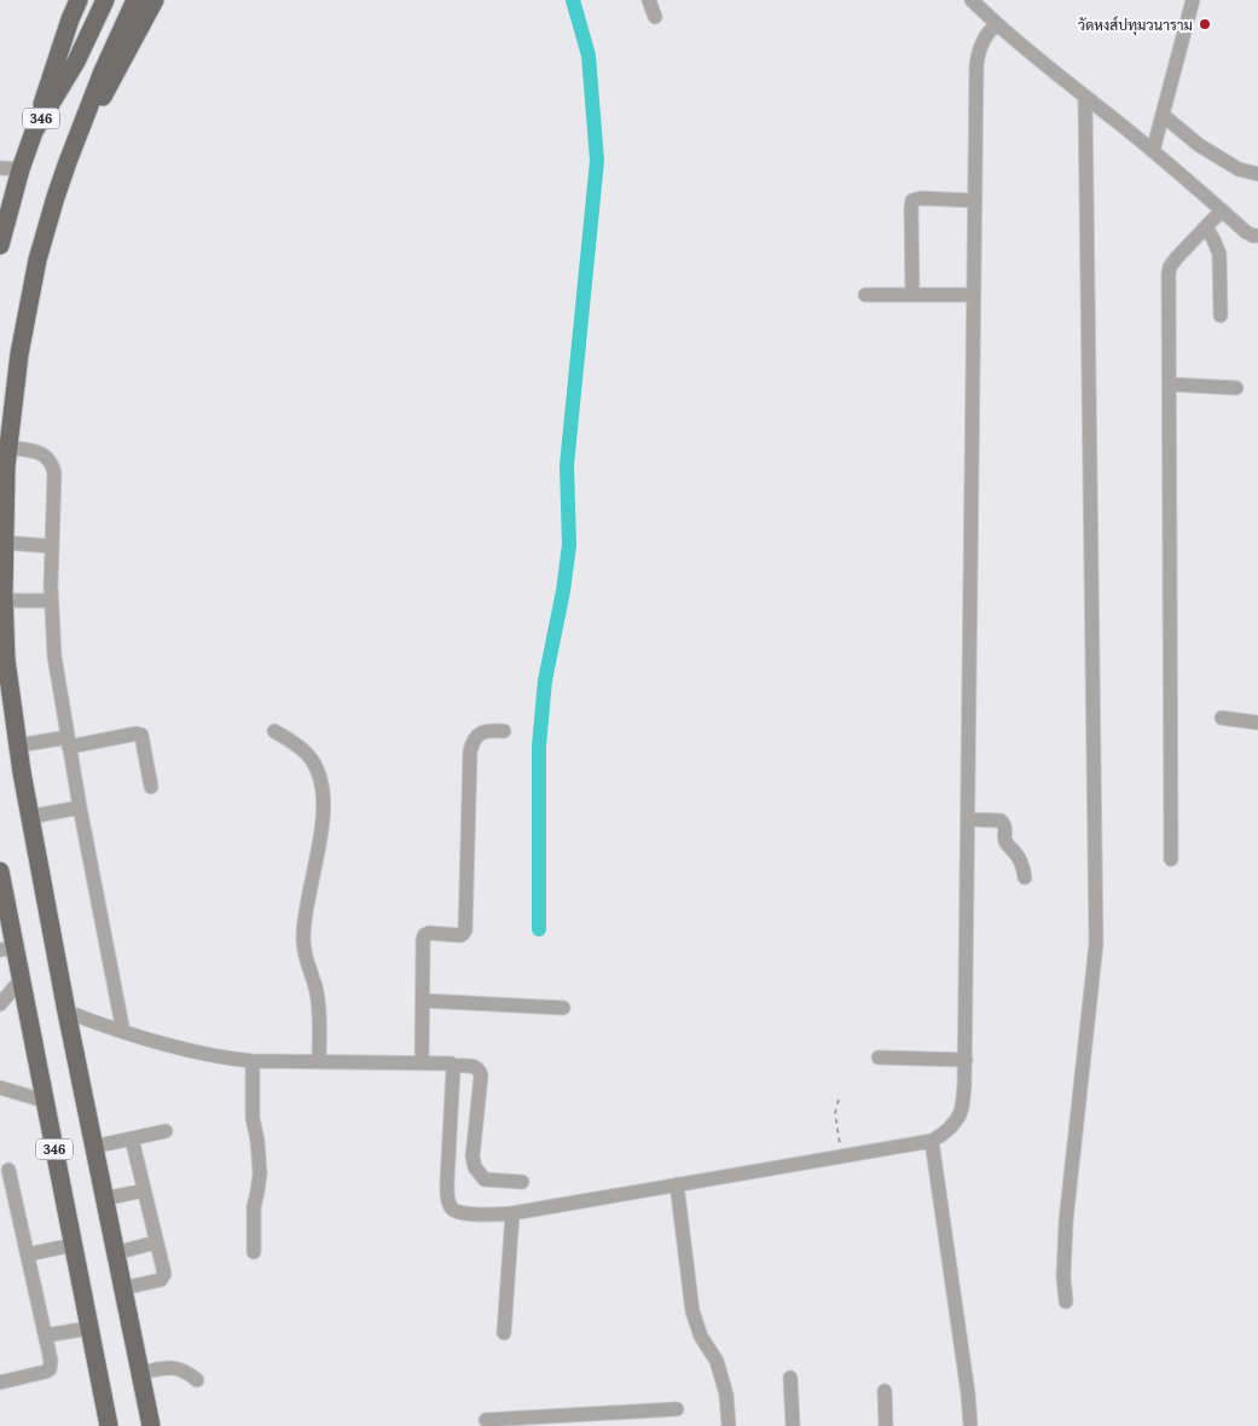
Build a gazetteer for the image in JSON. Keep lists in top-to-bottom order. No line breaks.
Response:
{"streets":{"main road":["346"]},"places":["วัดหงส์ปทุมวนาราม"]}
